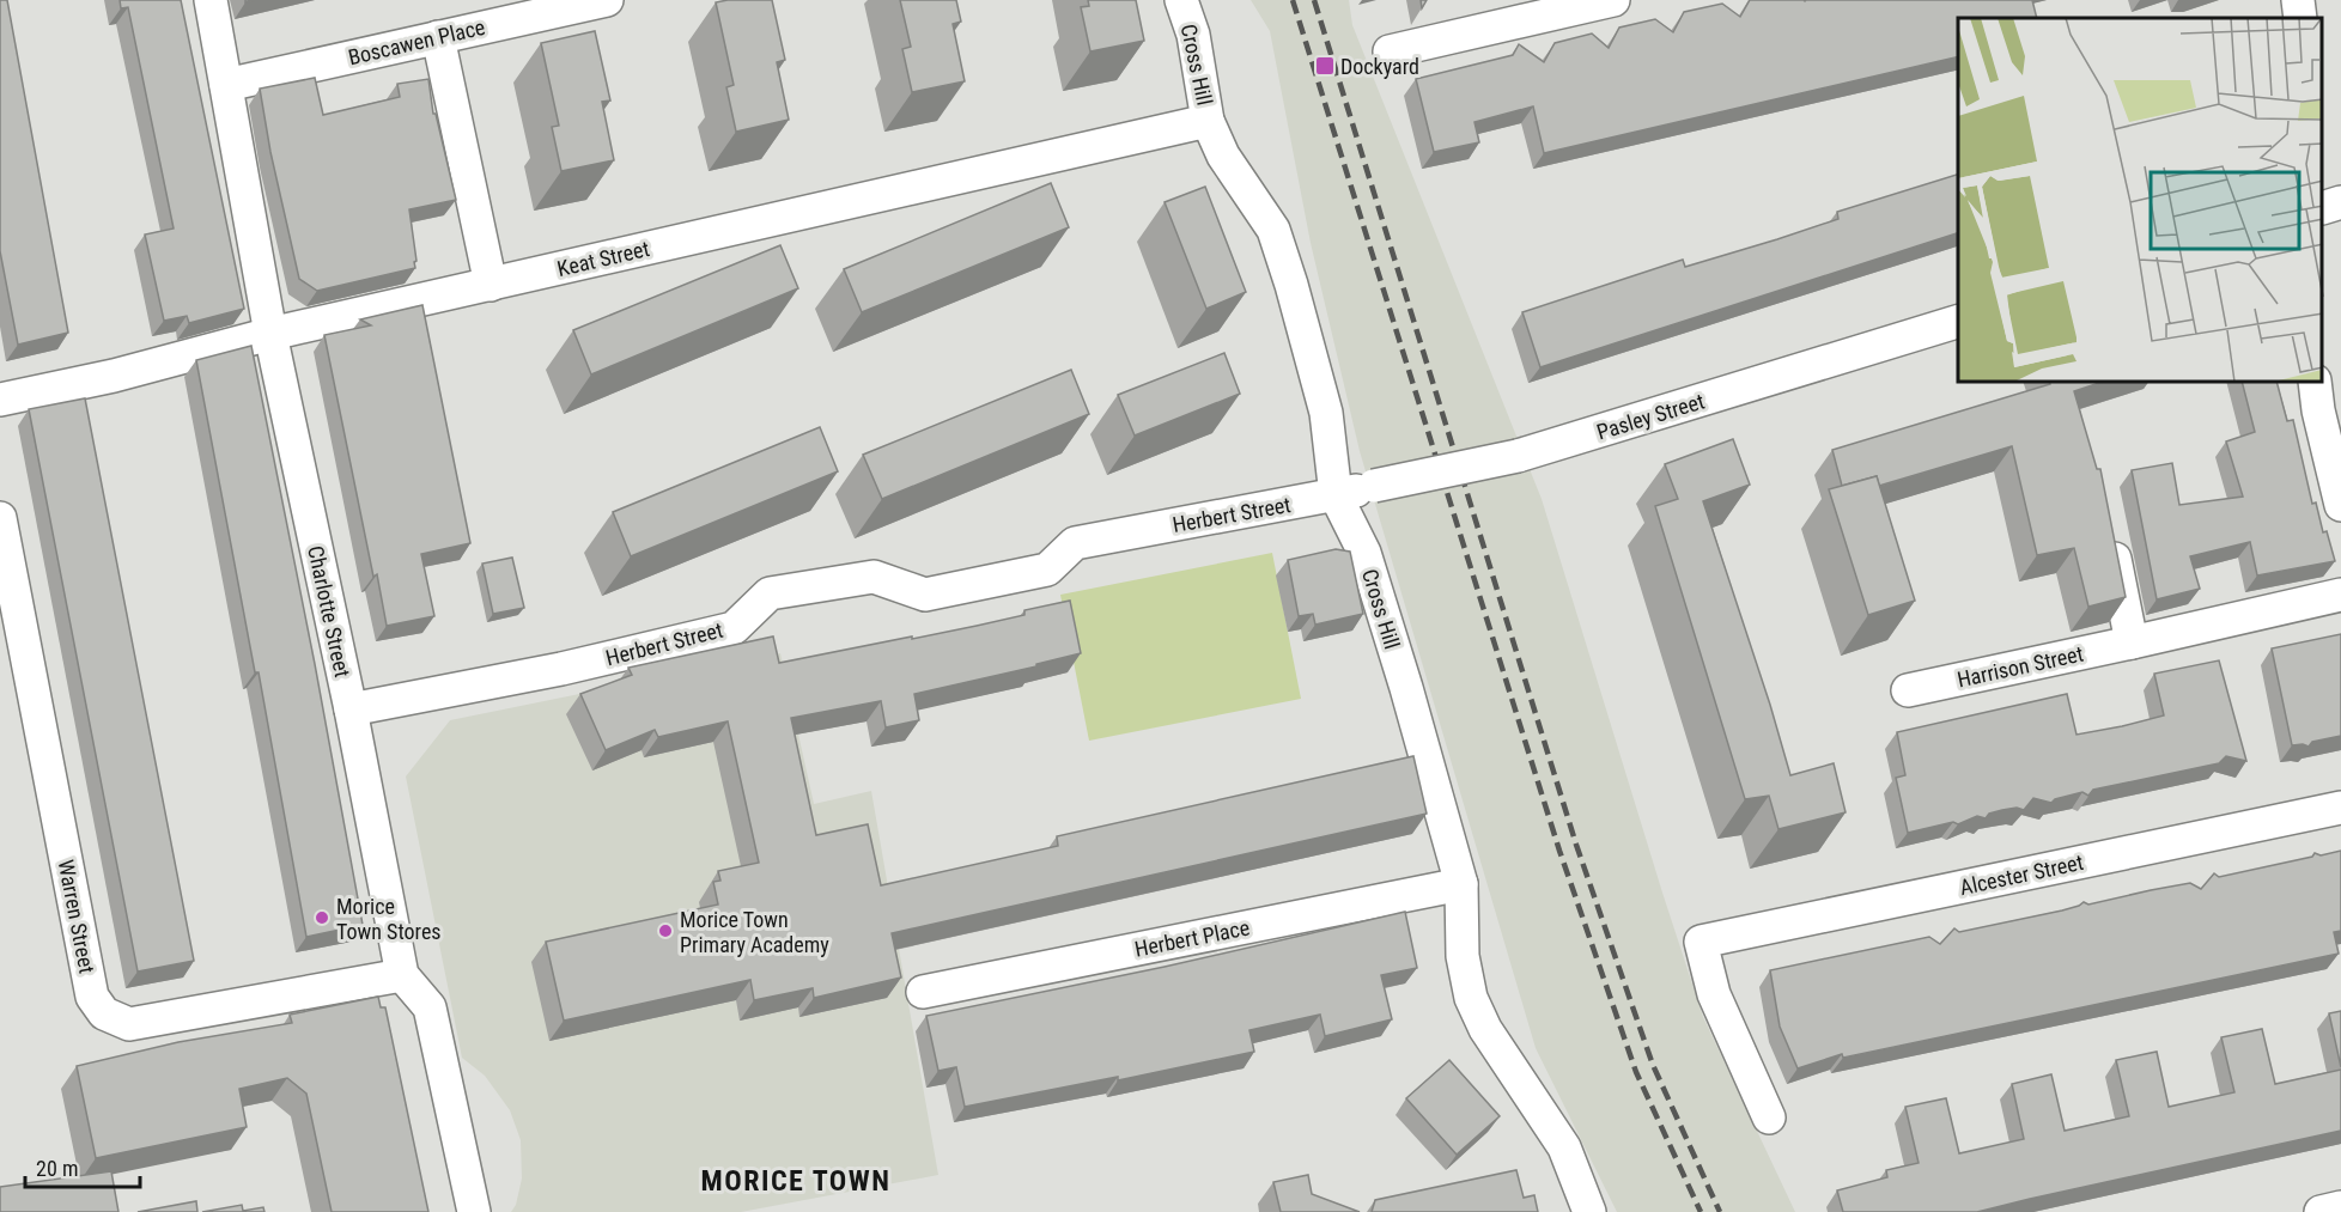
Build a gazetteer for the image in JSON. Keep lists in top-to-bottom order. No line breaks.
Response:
{"streets":{"street":["Boscawen Place","Cross Hill","Keat Street","Pasley Street","Herbert Street","Charlotte Street","Harrison Street","Alcester Street","Warren Street","Herbert Place"]},"crossings":[["Boscawen Place","Charlotte Street"],["Cross Hill","Keat Street"],["Cross Hill","Pasley Street"],["Cross Hill","Herbert Street"],["Cross Hill","Herbert Place"],["Keat Street","Charlotte Street"],["Pasley Street","Herbert Street"],["Herbert Street","Charlotte Street"],["Charlotte Street","Warren Street"]],"districts":["MORICE TOWN"],"places":{"transit":["Dockyard"],"other":["Morice Town Stores","Morice Town Primary Academy"]},"scale_bar":"20 m"}
